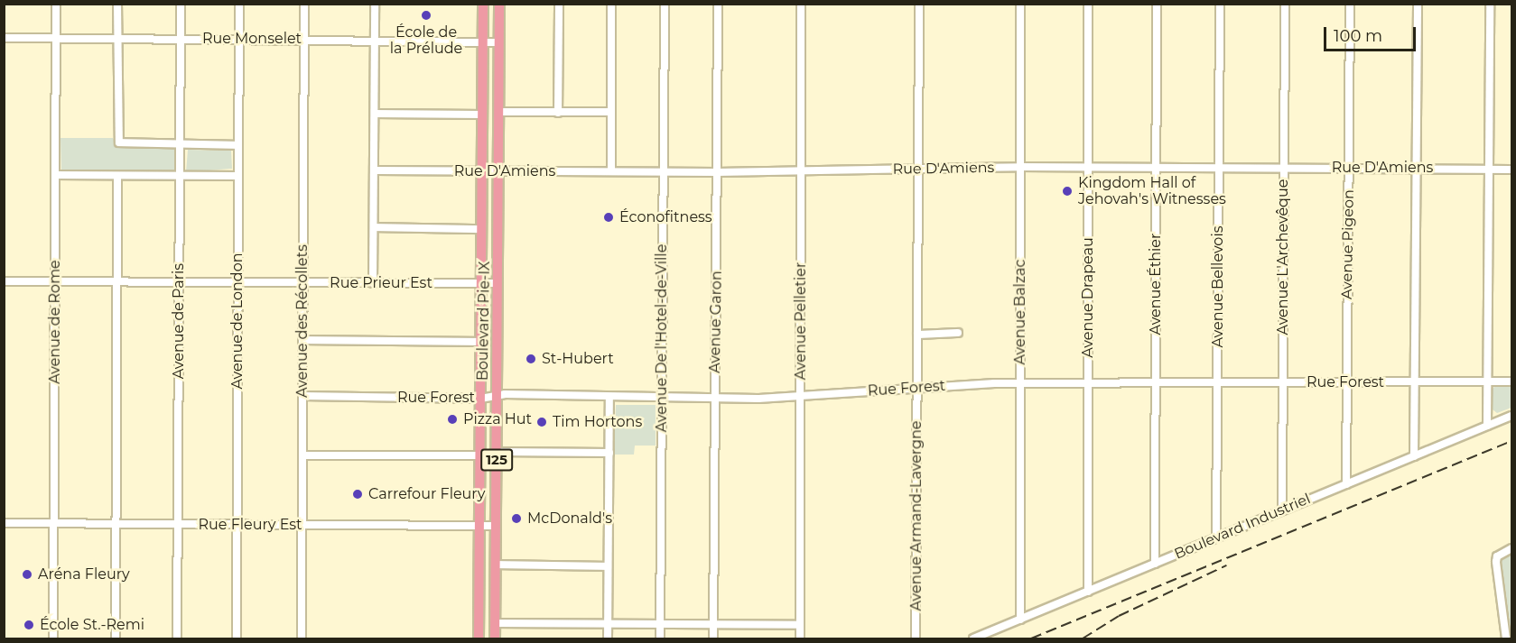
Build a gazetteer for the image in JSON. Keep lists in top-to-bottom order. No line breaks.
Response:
{"streets":{"main road":["Boulevard Pie-IX","125"],"street":["Rue Monselet","Rue D'Amiens","Avenue Pigeon","Avenue L'Archevêque","Rue Prieur Est","Avenue Éthier","Avenue Bellevois","Avenue Drapeau","Avenue Balzac","Avenue de Paris","Avenue de London","Avenue des Récollets","Avenue Pelletier","Avenue de Rome","Avenue Garon","Avenue De l'Hotel-de-Ville","Rue Forest","Avenue Armand-Lavergne","Rue Fleury Est","Boulevard Industriel"]},"crossings":[["Rue Monselet","Avenue de Paris"],["Rue Monselet","Avenue de London"],["Rue Monselet","Avenue des Récollets"],["Rue Monselet","Boulevard Pie-IX"],["Rue Monselet","Avenue de Rome"],["Rue D'Amiens","Avenue Pigeon"],["Rue D'Amiens","Avenue L'Archevêque"],["Rue D'Amiens","Avenue Éthier"],["Rue D'Amiens","Avenue Bellevois"],["Rue D'Amiens","Avenue Drapeau"],["Rue D'Amiens","Avenue Balzac"],["Rue D'Amiens","Boulevard Pie-IX"],["Rue D'Amiens","Avenue Pelletier"],["Rue D'Amiens","Avenue Garon"],["Rue D'Amiens","Avenue De l'Hotel-de-Ville"],["Rue D'Amiens","Avenue Armand-Lavergne"],["Avenue Pigeon","Rue Forest"],["Avenue Pigeon","Boulevard Industriel"],["Avenue L'Archevêque","Rue Forest"],["Avenue L'Archevêque","Boulevard Industriel"],["Rue Prieur Est","Avenue de Paris"],["Rue Prieur Est","Avenue de London"],["Rue Prieur Est","Avenue des Récollets"],["Rue Prieur Est","Boulevard Pie-IX"],["Rue Prieur Est","Avenue de Rome"],["Avenue Éthier","Rue Forest"],["Avenue Éthier","Boulevard Industriel"],["Avenue Bellevois","Rue Forest"],["Avenue Bellevois","Boulevard Industriel"],["Avenue Drapeau","Rue Forest"],["Avenue Drapeau","Boulevard Industriel"],["Avenue Balzac","Rue Forest"],["Avenue Balzac","Boulevard Industriel"],["Avenue de Paris","Rue Fleury Est"],["Avenue de London","Rue Fleury Est"],["Avenue des Récollets","Rue Forest"],["Avenue des Récollets","Rue Fleury Est"],["Boulevard Pie-IX","Rue Forest"],["Boulevard Pie-IX","Rue Fleury Est"],["Avenue Pelletier","Rue Forest"],["Avenue de Rome","Rue Fleury Est"],["Avenue Garon","Rue Forest"],["Avenue De l'Hotel-de-Ville","Rue Forest"],["Rue Forest","Avenue Armand-Lavergne"]],"places":["École de la Prélude","Kingdom Hall of Jehovah's Witnesses","Éconofitness","St-Hubert","Pizza Hut","Tim Hortons","Carrefour Fleury","McDonald's","Aréna Fleury","École St.-Remi"],"scale_bar":"100 m"}
